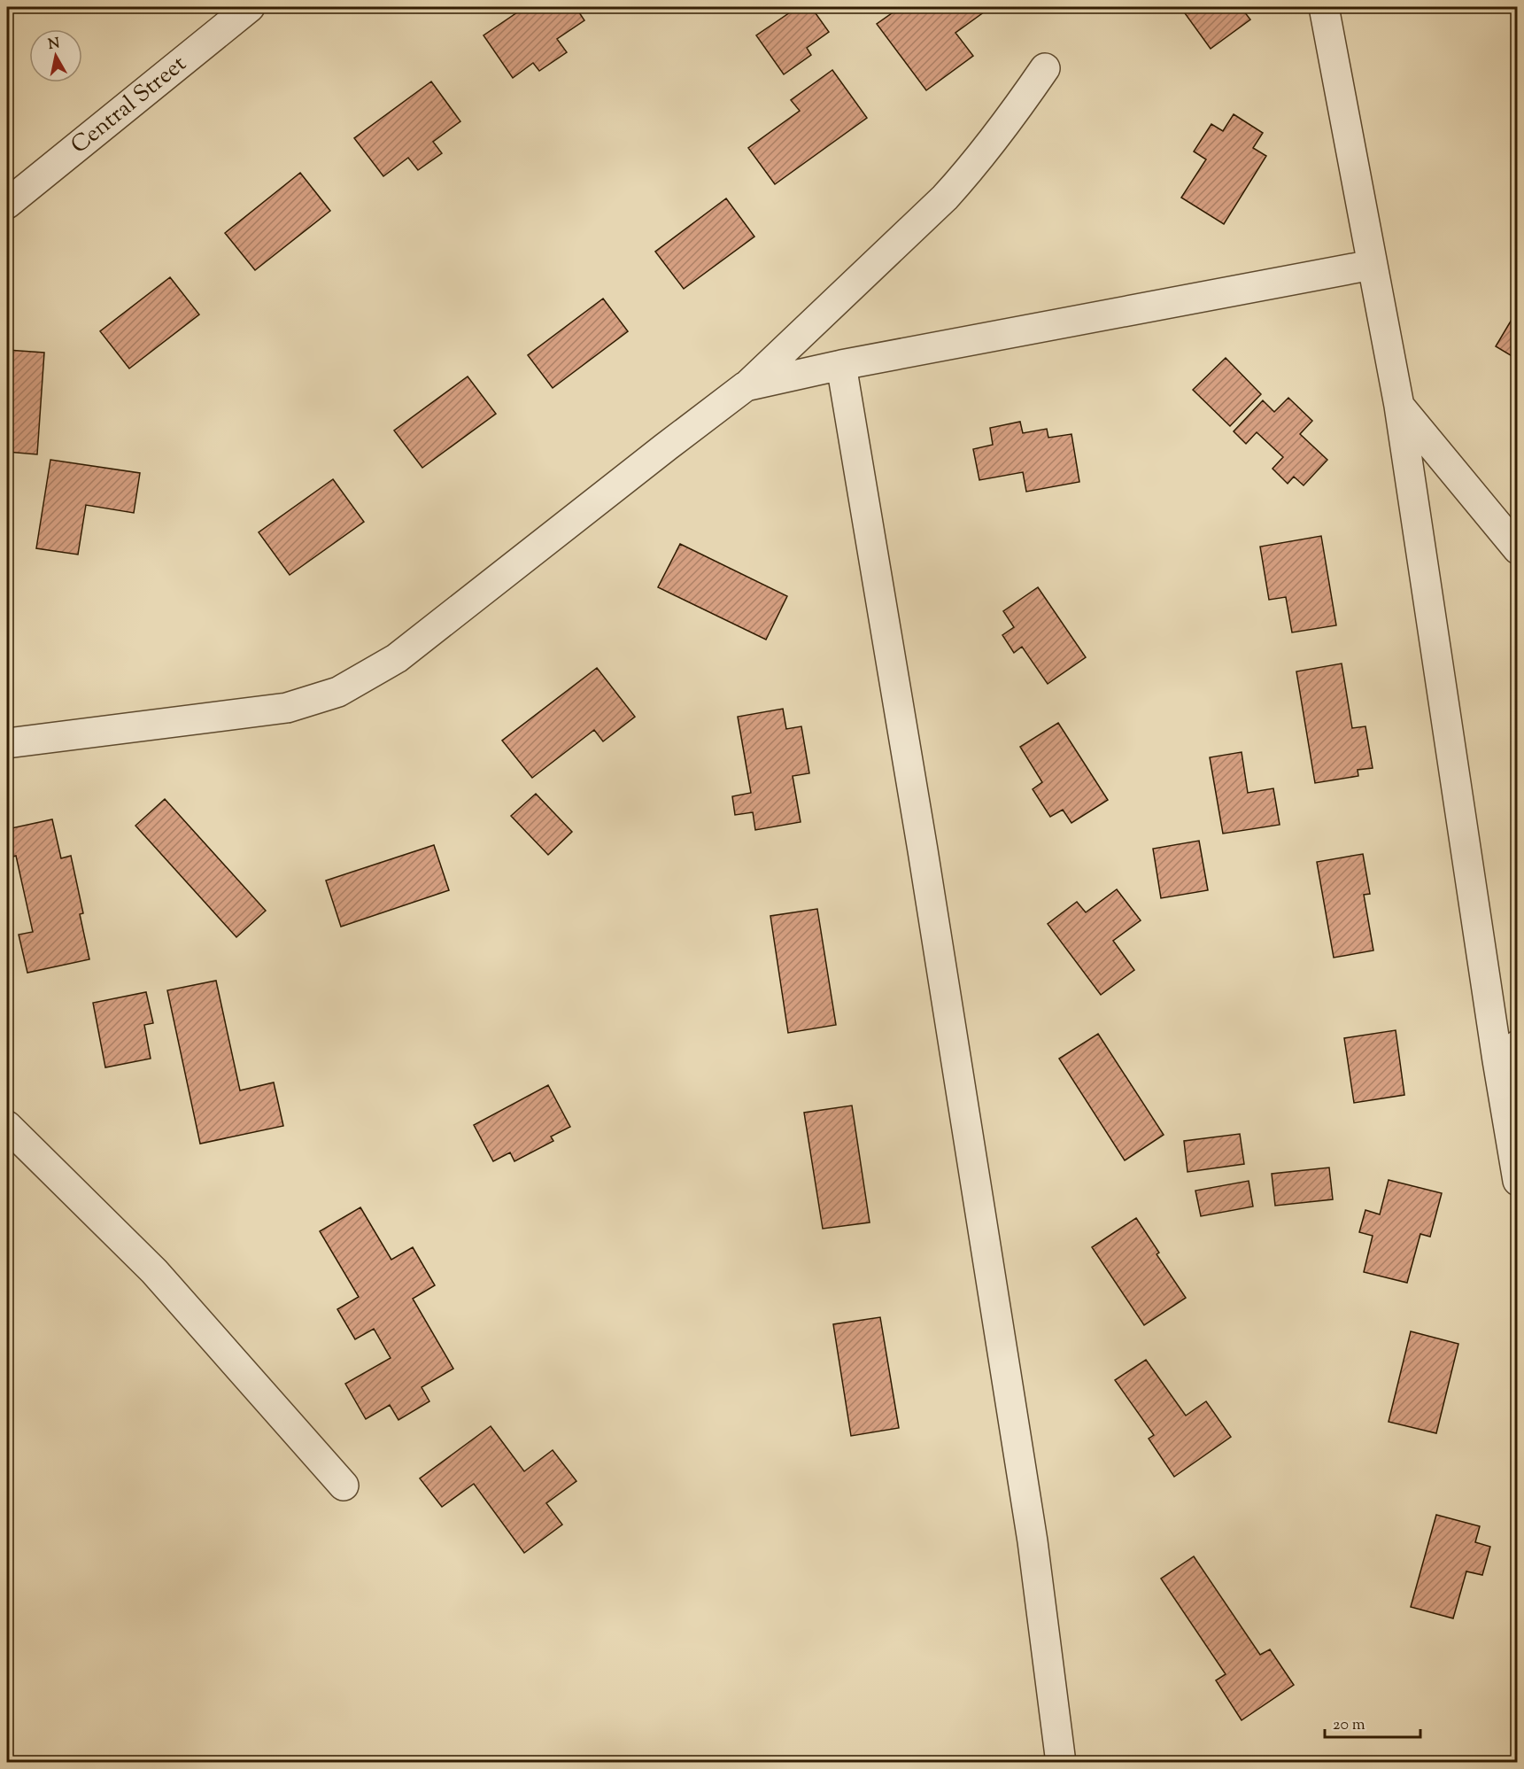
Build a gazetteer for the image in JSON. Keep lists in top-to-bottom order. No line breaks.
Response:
{"streets":{"street":["Central Street"]},"scale_bar":"20 m","north":"top"}
